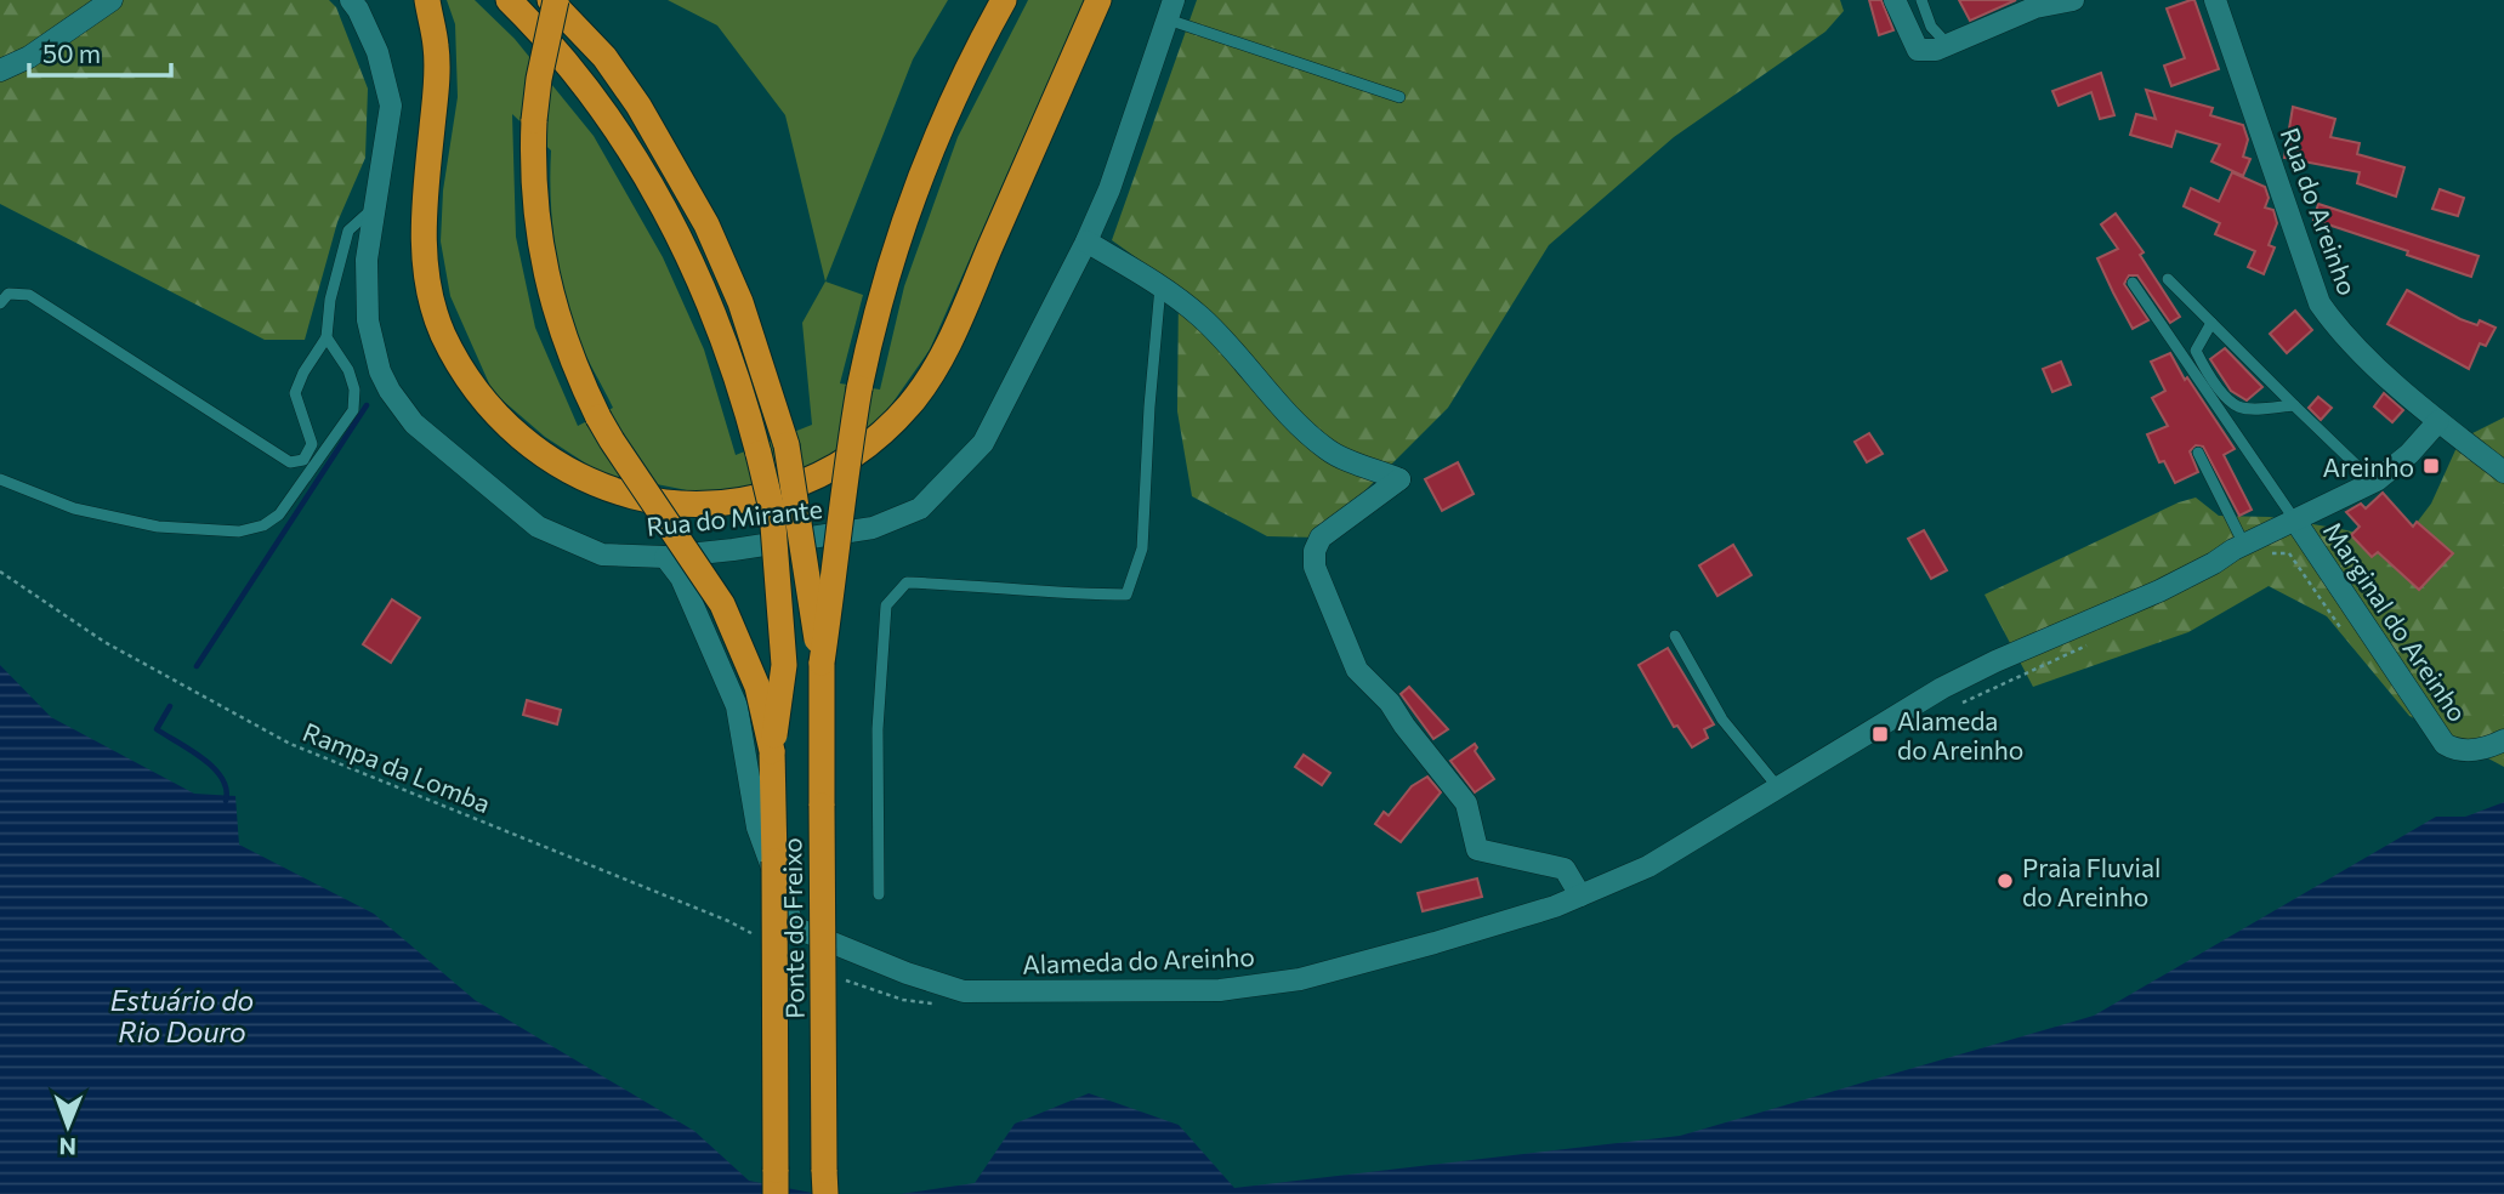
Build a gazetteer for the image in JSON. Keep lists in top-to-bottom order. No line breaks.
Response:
{"streets":{"highway":["Ponte do Freixo"],"street":["Rua do Areinho","Rua do Mirante","Marginal do Areinho","Alameda do Areinho"],"path":["Rampa da Lomba"]},"crossings":[["Rua do Areinho","Alameda do Areinho"],["Rua do Mirante","Alameda do Areinho"],["Marginal do Areinho","Alameda do Areinho"]],"water":["Estuário do Rio Douro"],"places":{"transit":["Areinho","Alameda do Areinho"],"other":["Praia Fluvial do Areinho"]},"scale_bar":"50 m","north":"bottom"}
